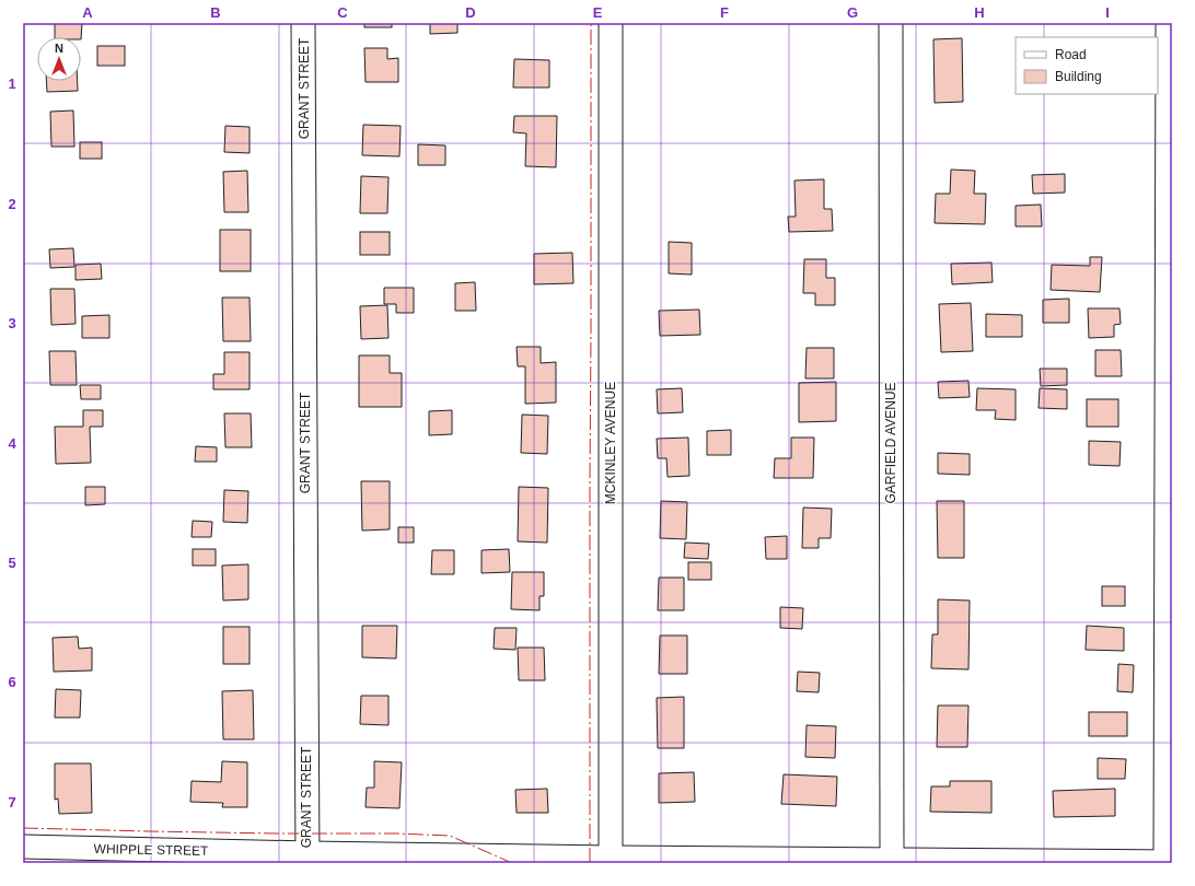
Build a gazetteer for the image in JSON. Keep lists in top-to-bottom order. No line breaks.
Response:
{"streets":{"street":["GRANT STREET","MCKINLEY AVENUE","GARFIELD AVENUE","WHIPPLE STREET"]},"crossings":[["GRANT STREET","WHIPPLE STREET"],["MCKINLEY AVENUE","WHIPPLE STREET"],["GARFIELD AVENUE","WHIPPLE STREET"]],"legend":["Road","Building"],"north":"top","grid":{"columns":["A","B","C","D","E","F","G","H","I"],"rows":["1","2","3","4","5","6","7"]}}
